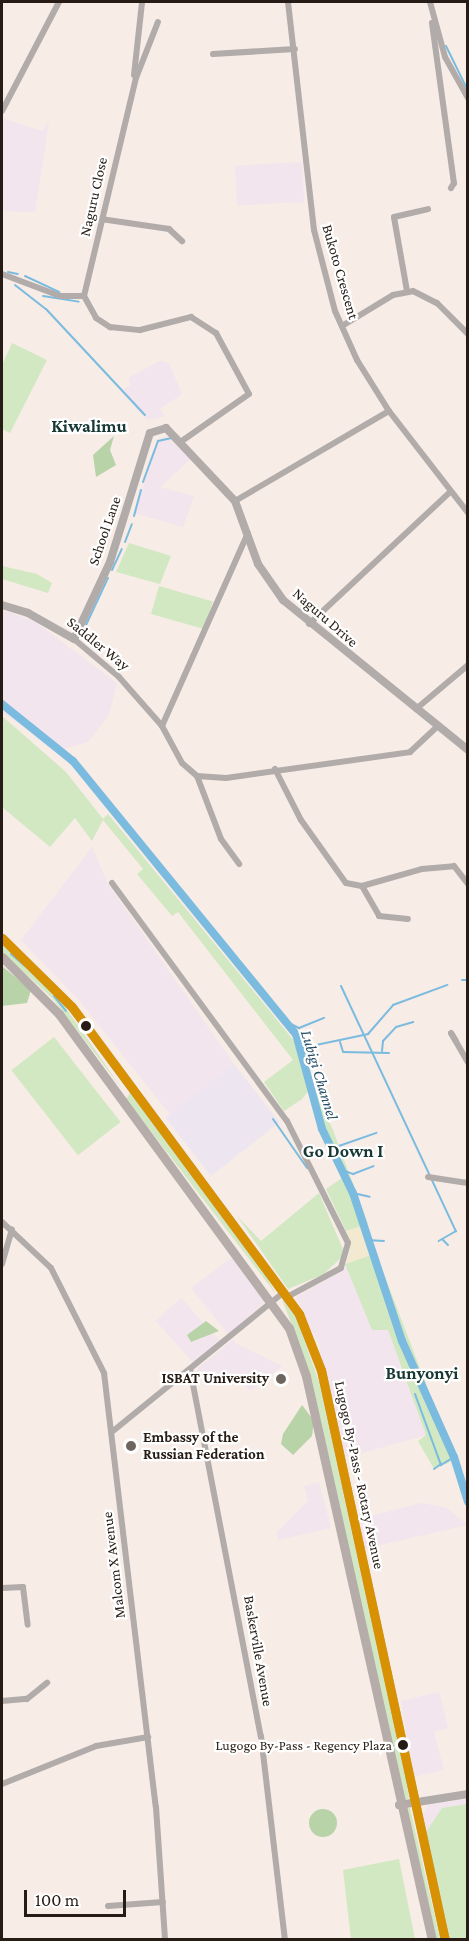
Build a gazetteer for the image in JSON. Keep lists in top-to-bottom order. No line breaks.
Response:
{"streets":{"main road":["Lugogo By-Pass - Rotary Avenue"],"street":["Naguru Close","Bukoto Crescent","School Lane","Naguru Drive","Saddler Way","Malcom X Avenue","Baskerville Avenue"]},"crossings":[["School Lane","Naguru Drive"],["School Lane","Saddler Way"]],"districts":["Kiwalimu","Go Down I","Bunyonyi"],"water":["Lubigi Channel"],"places":["ISBAT University","Embassy of the Russian Federation","Lugogo By-Pass - Regency Plaza"],"scale_bar":"100 m"}
